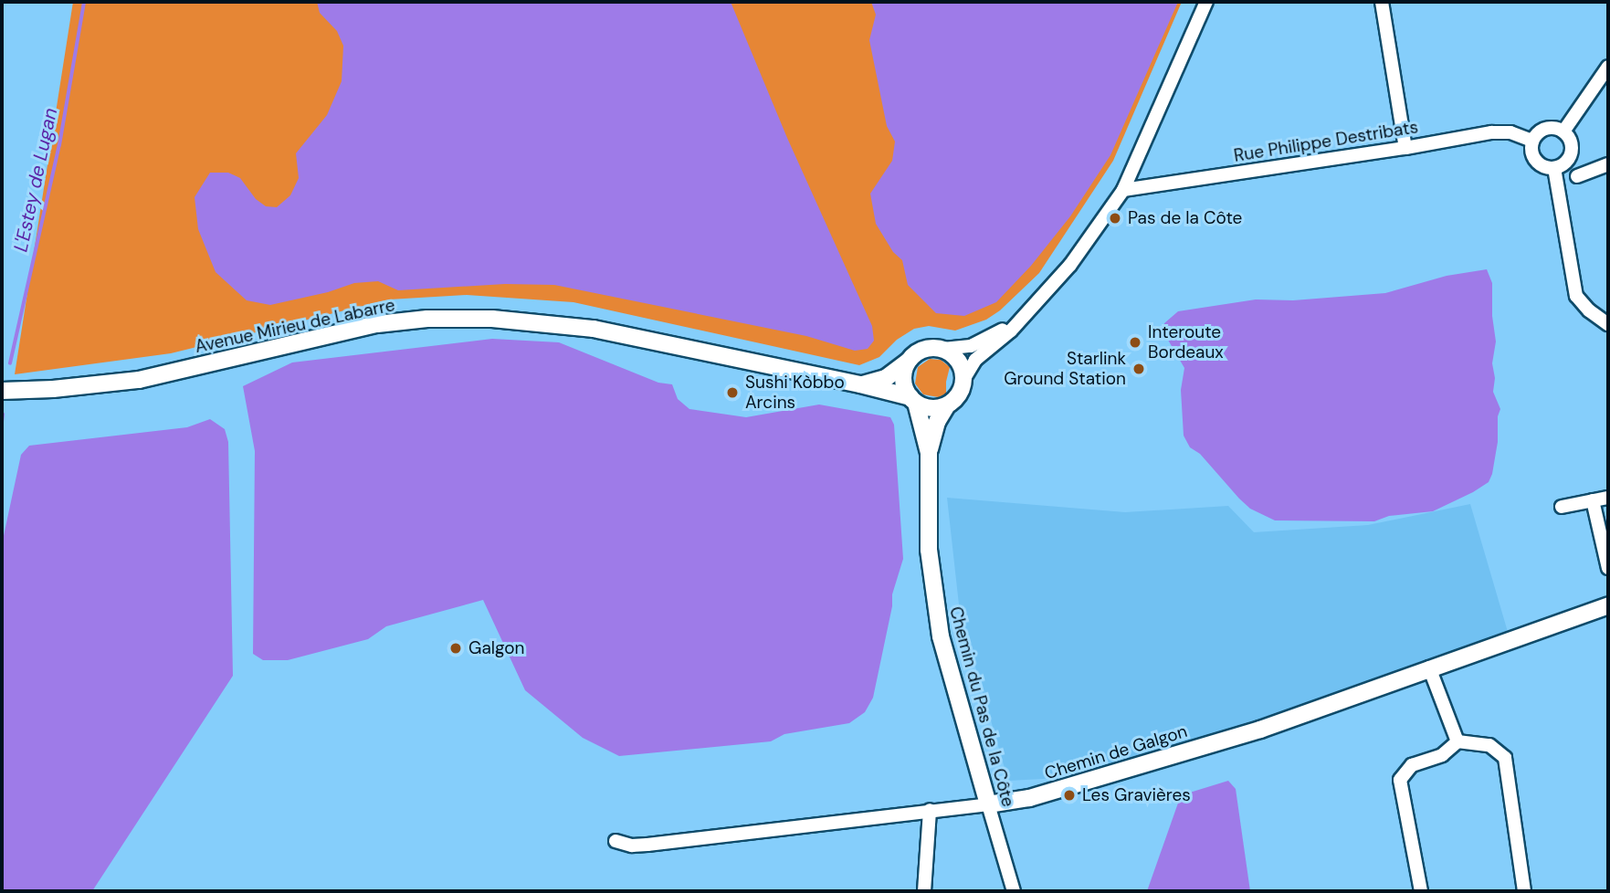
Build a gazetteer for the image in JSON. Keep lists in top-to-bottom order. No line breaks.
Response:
{"streets":{"main road":["Avenue Mirieu de Labarre","Chemin du Pas de la Côte","Chemin de Galgon"],"street":["Rue Philippe Destribats"]},"crossings":[["Avenue Mirieu de Labarre","Chemin du Pas de la Côte"],["Chemin du Pas de la Côte","Chemin de Galgon"]],"water":["L'Estey de Lugan"],"places":["Pas de la Côte","Interoute Bordeaux","Starlink Ground Station","Sushi Kòbbo Arcins","Galgon","Les Gravières"]}
